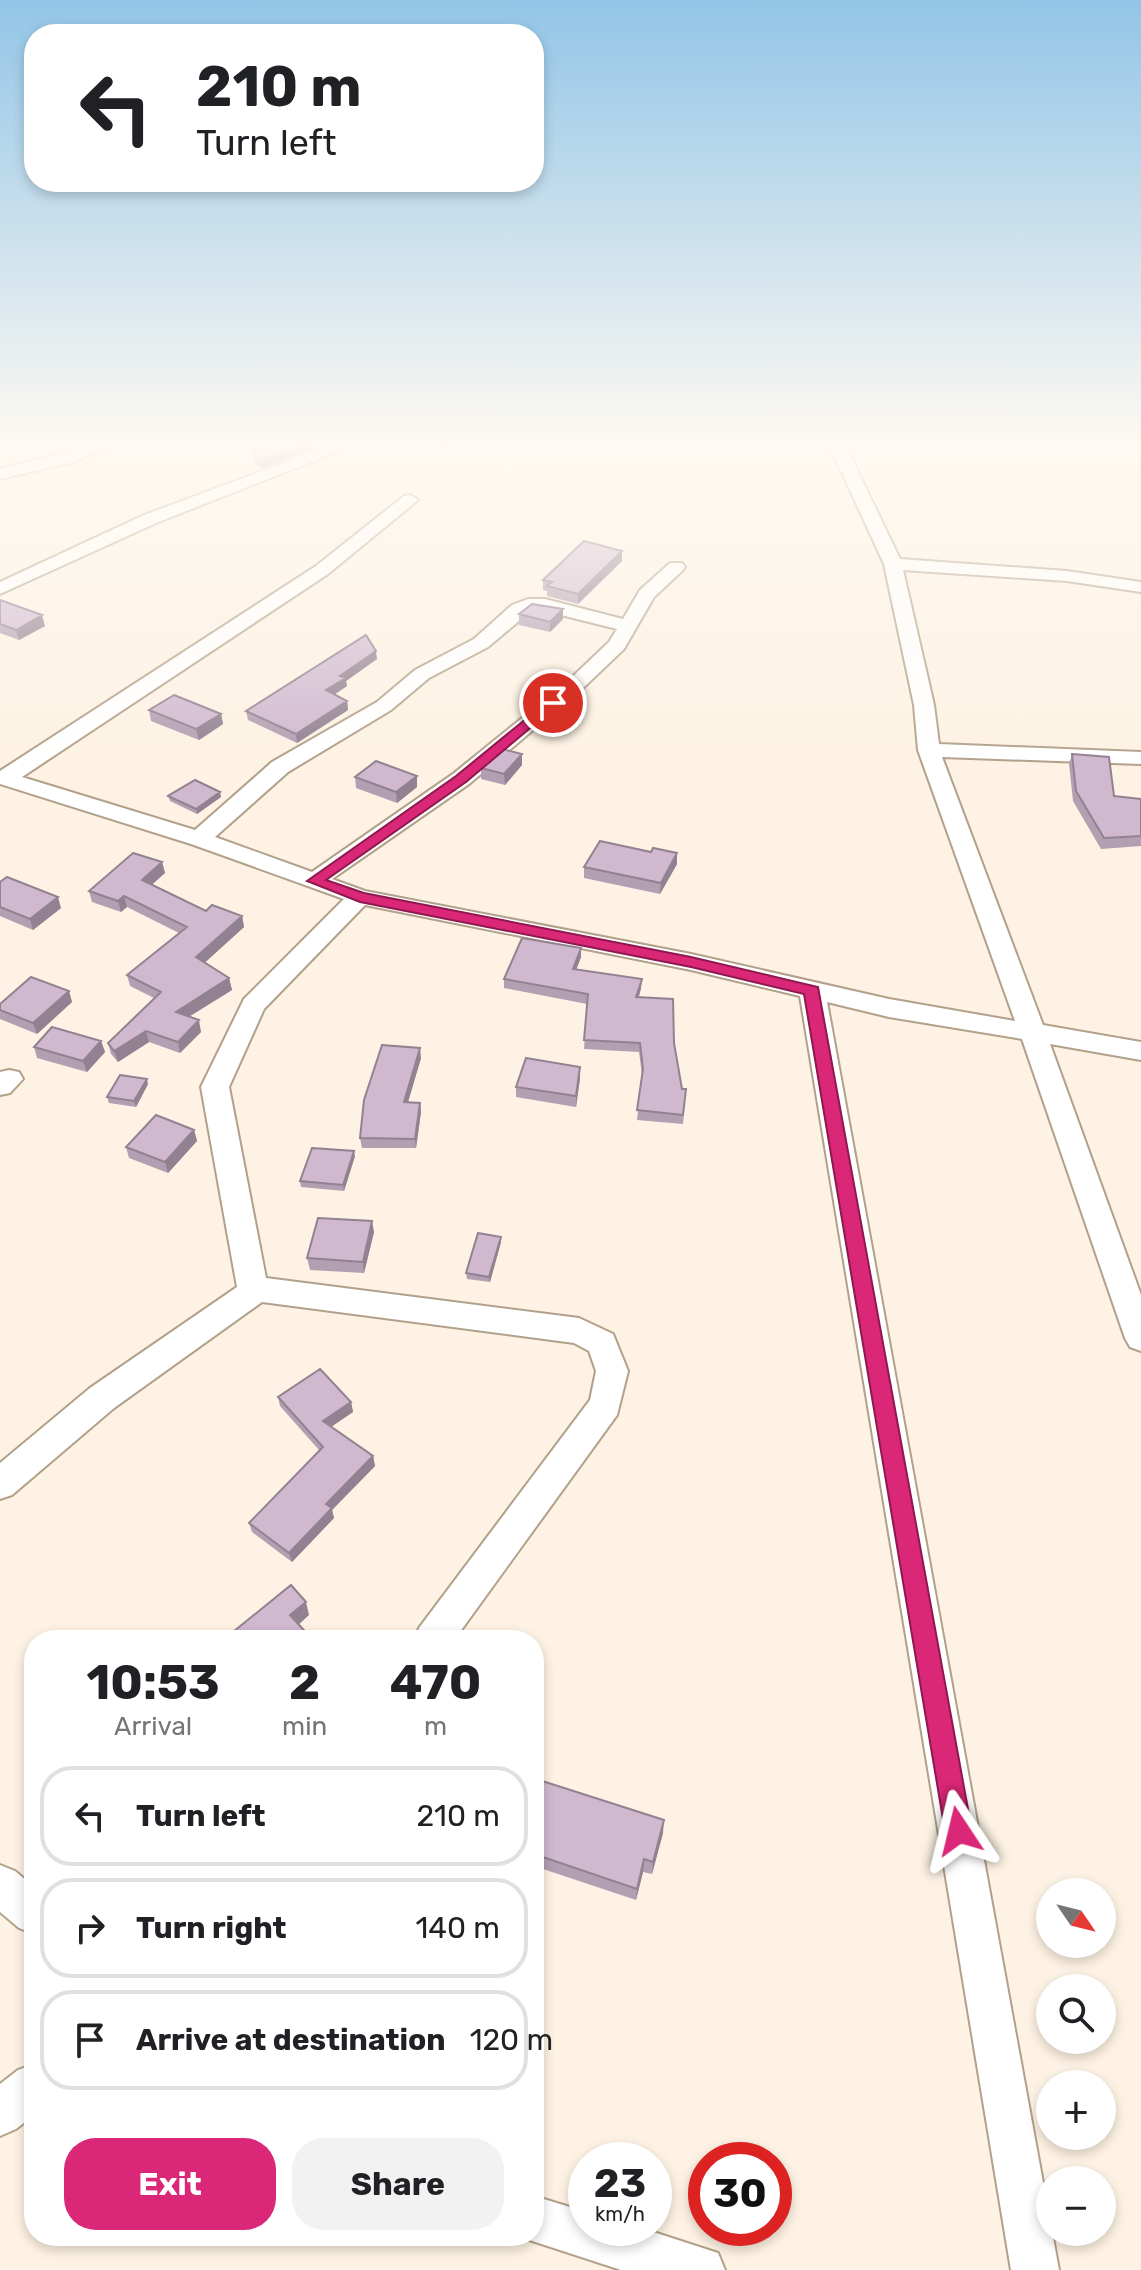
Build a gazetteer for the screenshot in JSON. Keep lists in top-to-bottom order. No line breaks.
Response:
{"north":"bottom right","page":{"turn":["210 m","Turn left"],"eta":["10:53","Arrival","2","min","470","m"],"list":[{"name":"Turn left","value":"210 m"},{"name":"Turn right","value":"140 m"},{"name":"Arrive at destination","value":"120 m"}],"map_buttons":["+","−"],"buttons":["Exit","Share"],"speed":"23 km/h","limit":"30"}}
